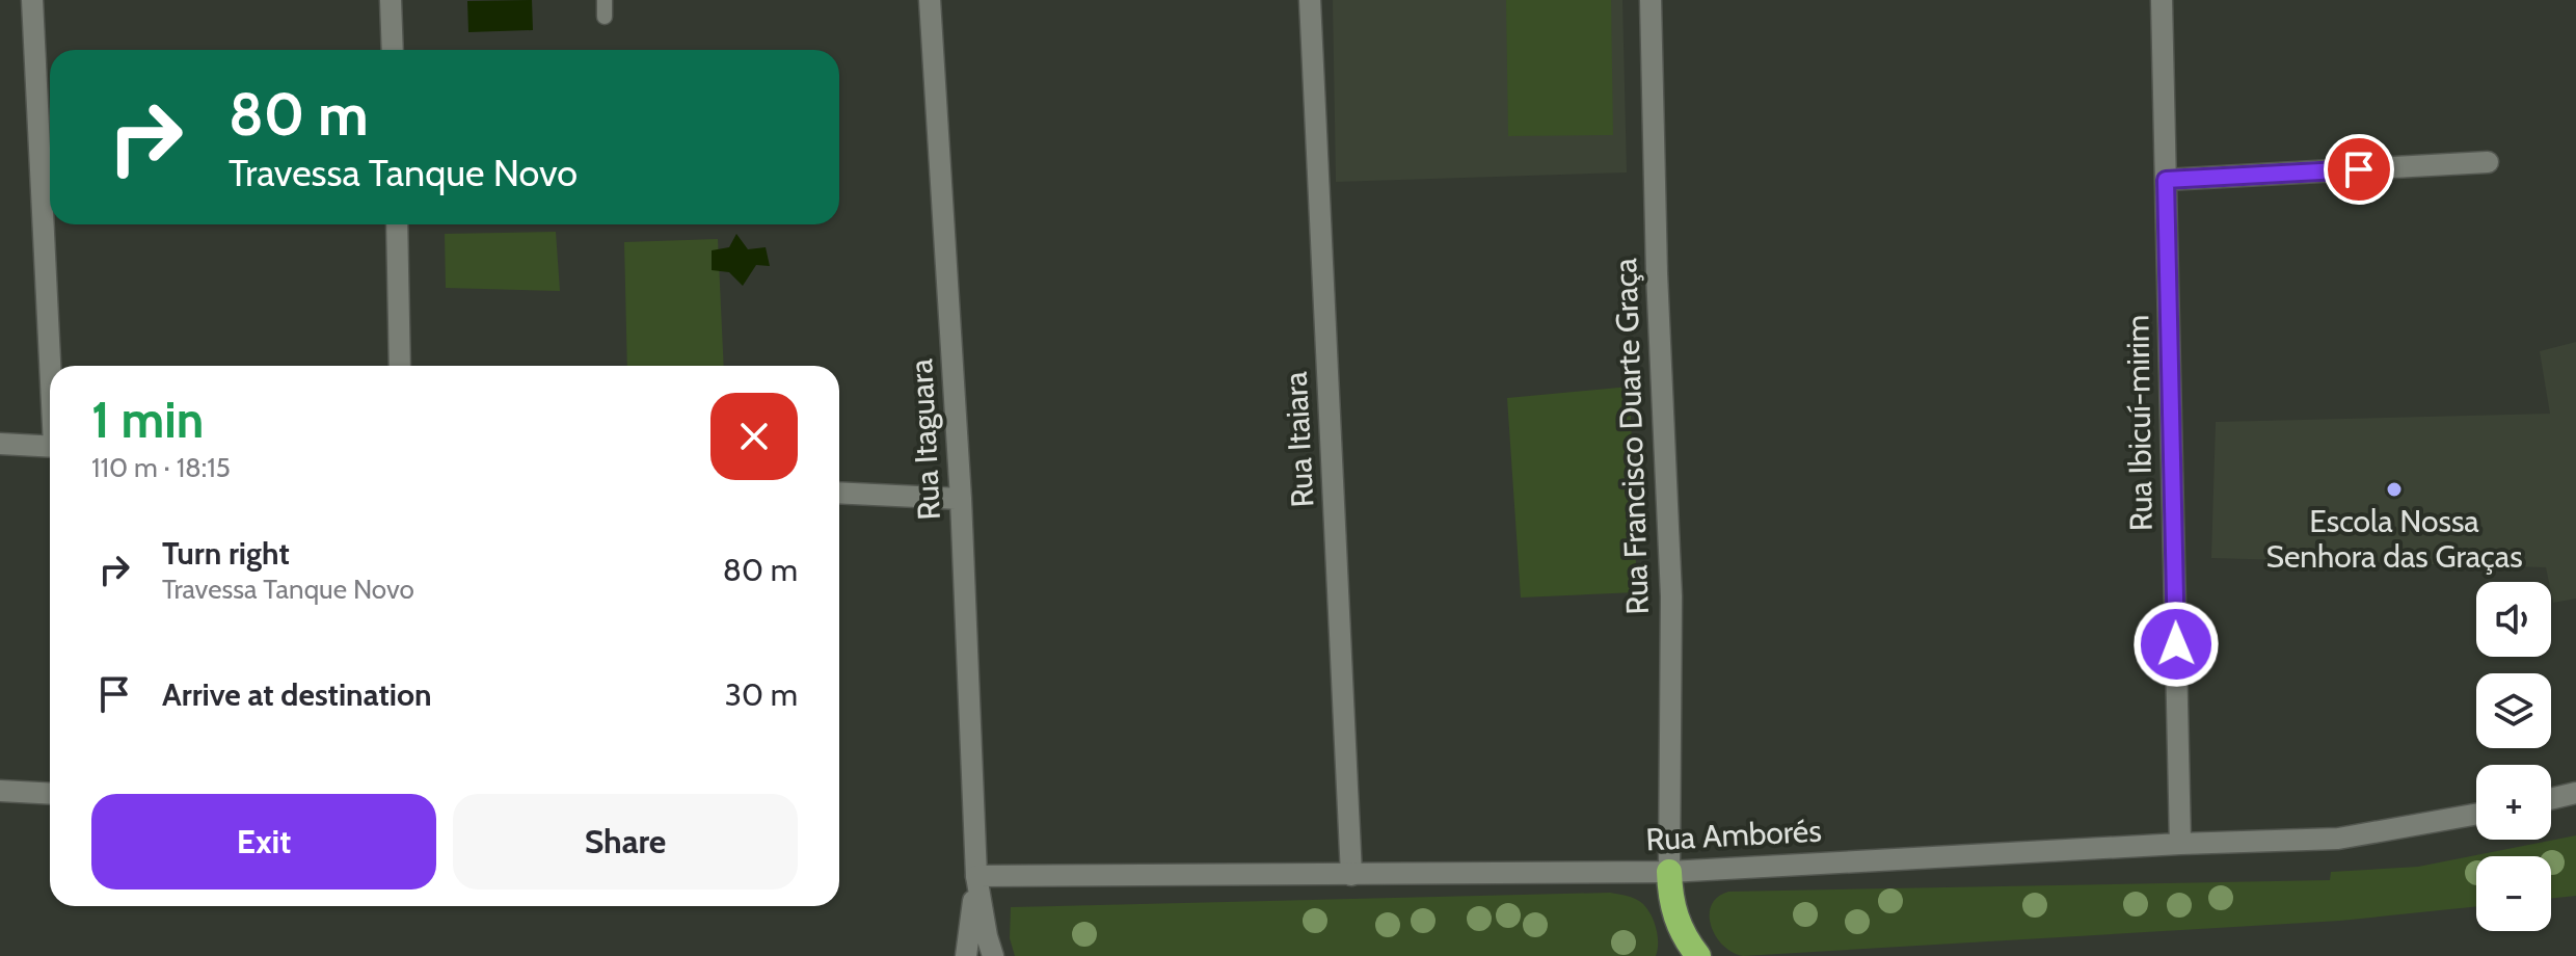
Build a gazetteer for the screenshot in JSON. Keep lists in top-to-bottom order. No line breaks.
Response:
{"streets":{"street":["Rua Ibicuí-mirim","Rua Francisco Duarte Graça","Rua Itaguara","Rua Itaiara","Rua Amborés"]},"crossings":[["Rua Ibicuí-mirim","Rua Amborés"],["Rua Francisco Duarte Graça","Rua Amborés"],["Rua Itaguara","Rua Amborés"],["Rua Itaiara","Rua Amborés"]],"places":["Escola Nossa Senhora das Graças"],"page":{"turn":["80 m","Travessa Tanque Novo"],"heading":["1 min","110 m · 18:15"],"list":[{"name":"Turn right","note":"Travessa Tanque Novo","value":"80 m"},{"name":"Arrive at destination","value":"30 m"}],"map_buttons":["+","−"],"buttons":["Exit","Share"]}}
